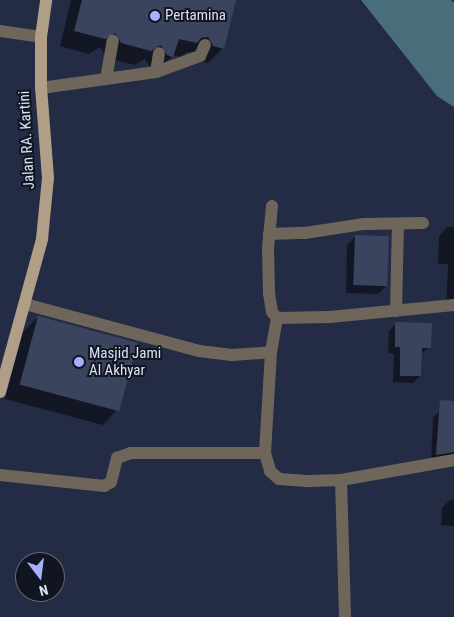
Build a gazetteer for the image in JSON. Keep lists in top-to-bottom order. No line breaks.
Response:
{"streets":{"main road":["Jalan RA. Kartini"]},"places":["Pertamina","Masjid Jami Al Akhyar"],"north":"bottom"}
